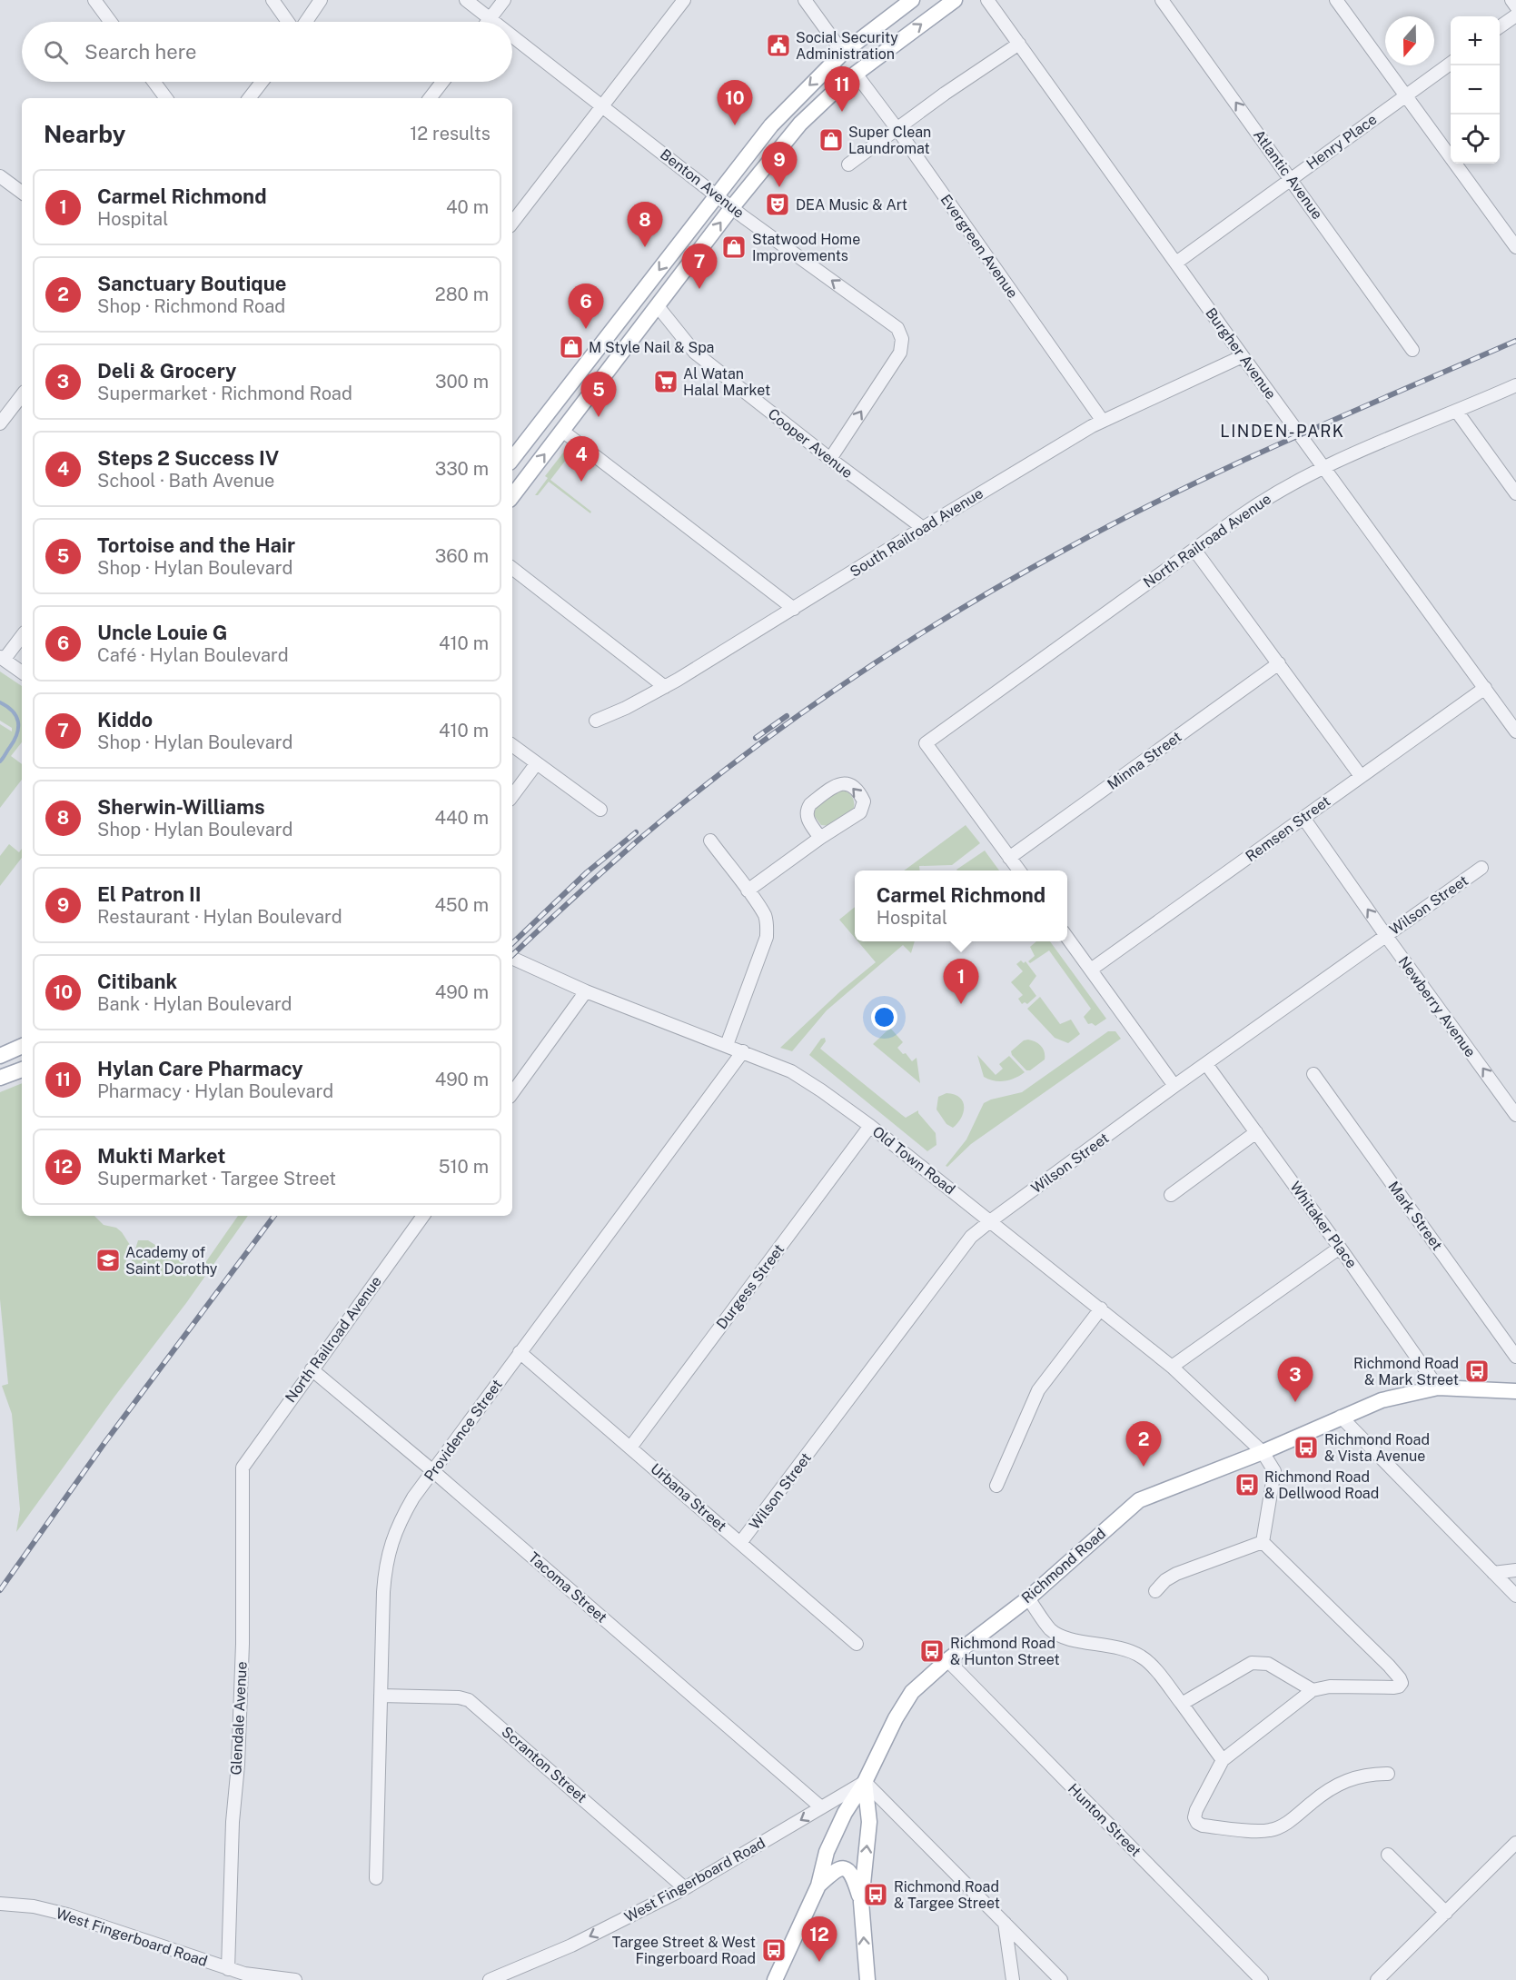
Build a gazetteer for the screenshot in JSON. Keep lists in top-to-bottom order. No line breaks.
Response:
{"streets":{"main road":["Richmond Road"],"street":["Henry Place","Atlantic Avenue","Benton Avenue","Evergreen Avenue","Burgher Avenue","Cooper Avenue","South Railroad Avenue","North Railroad Avenue","Minna Street","Remsen Street","Wilson Street","Newberry Avenue","Old Town Road","Mark Street","Whitaker Place","Durgess Street","Providence Street","Urbana Street","Tacoma Street","Glendale Avenue","Scranton Street","Hunton Street","West Fingerboard Road"]},"crossings":[["Henry Place","Atlantic Avenue"],["Henry Place","Burgher Avenue"],["Benton Avenue","Cooper Avenue"],["Evergreen Avenue","South Railroad Avenue"],["Burgher Avenue","South Railroad Avenue"],["Burgher Avenue","North Railroad Avenue"],["Burgher Avenue","Remsen Street"],["Cooper Avenue","South Railroad Avenue"],["North Railroad Avenue","Minna Street"],["North Railroad Avenue","Tacoma Street"],["North Railroad Avenue","Glendale Avenue"],["Remsen Street","Newberry Avenue"],["Wilson Street","Newberry Avenue"],["Wilson Street","Old Town Road"],["Wilson Street","Whitaker Place"],["Wilson Street","Urbana Street"],["Old Town Road","Durgess Street"],["Old Town Road","Providence Street"],["Old Town Road","Richmond Road"],["Whitaker Place","Richmond Road"],["Durgess Street","Urbana Street"],["Providence Street","Urbana Street"],["Providence Street","Tacoma Street"],["Providence Street","Scranton Street"],["Richmond Road","Hunton Street"],["Richmond Road","West Fingerboard Road"],["Tacoma Street","West Fingerboard Road"],["Glendale Avenue","West Fingerboard Road"],["Scranton Street","West Fingerboard Road"]],"one_way":["Atlantic Avenue","Newberry Avenue","West Fingerboard Road"],"districts":["LINDEN-PARK"],"places":{"public building":["Social Security Administration"],"shop":["Super Clean Laundromat","Statwood Home Improvements","M Style Nail & Spa"],"theatre":["DEA Music & Art"],"supermarket":["Al Watan Halal Market"],"school or university":["Academy of Saint Dorothy"],"bus stop":["Richmond Road & Mark Street","Richmond Road & Vista Avenue","Richmond Road & Dellwood Road","Richmond Road & Hunton Street","Richmond Road & Targee Street","Targee Street & West Fingerboard Road"]},"north":"bottom","page":{"map_buttons":["+","−"],"search":"Search here","pins":["11","10","9","8","7","6","5","4","1","3","2","12"],"heading":["Nearby","12 results"],"list":[{"mark":"1","name":"Carmel Richmond","note":"Hospital","value":"40 m"},{"mark":"2","name":"Sanctuary Boutique","note":"Shop · Richmond Road","value":"280 m"},{"mark":"3","name":"Deli & Grocery","note":"Supermarket · Richmond Road","value":"300 m"},{"mark":"4","name":"Steps 2 Success IV","note":"School · Bath Avenue","value":"330 m"},{"mark":"5","name":"Tortoise and the Hair","note":"Shop · Hylan Boulevard","value":"360 m"},{"mark":"6","name":"Uncle Louie G","note":"Café · Hylan Boulevard","value":"410 m"},{"mark":"7","name":"Kiddo","note":"Shop · Hylan Boulevard","value":"410 m"},{"mark":"8","name":"Sherwin-Williams","note":"Shop · Hylan Boulevard","value":"440 m"},{"mark":"9","name":"El Patron II","note":"Restaurant · Hylan Boulevard","value":"450 m"},{"mark":"10","name":"Citibank","note":"Bank · Hylan Boulevard","value":"490 m"},{"mark":"11","name":"Hylan Care Pharmacy","note":"Pharmacy · Hylan Boulevard","value":"490 m"},{"mark":"12","name":"Mukti Market","note":"Supermarket · Targee Street","value":"510 m"}],"popup":["Carmel Richmond","Hospital"]}}
